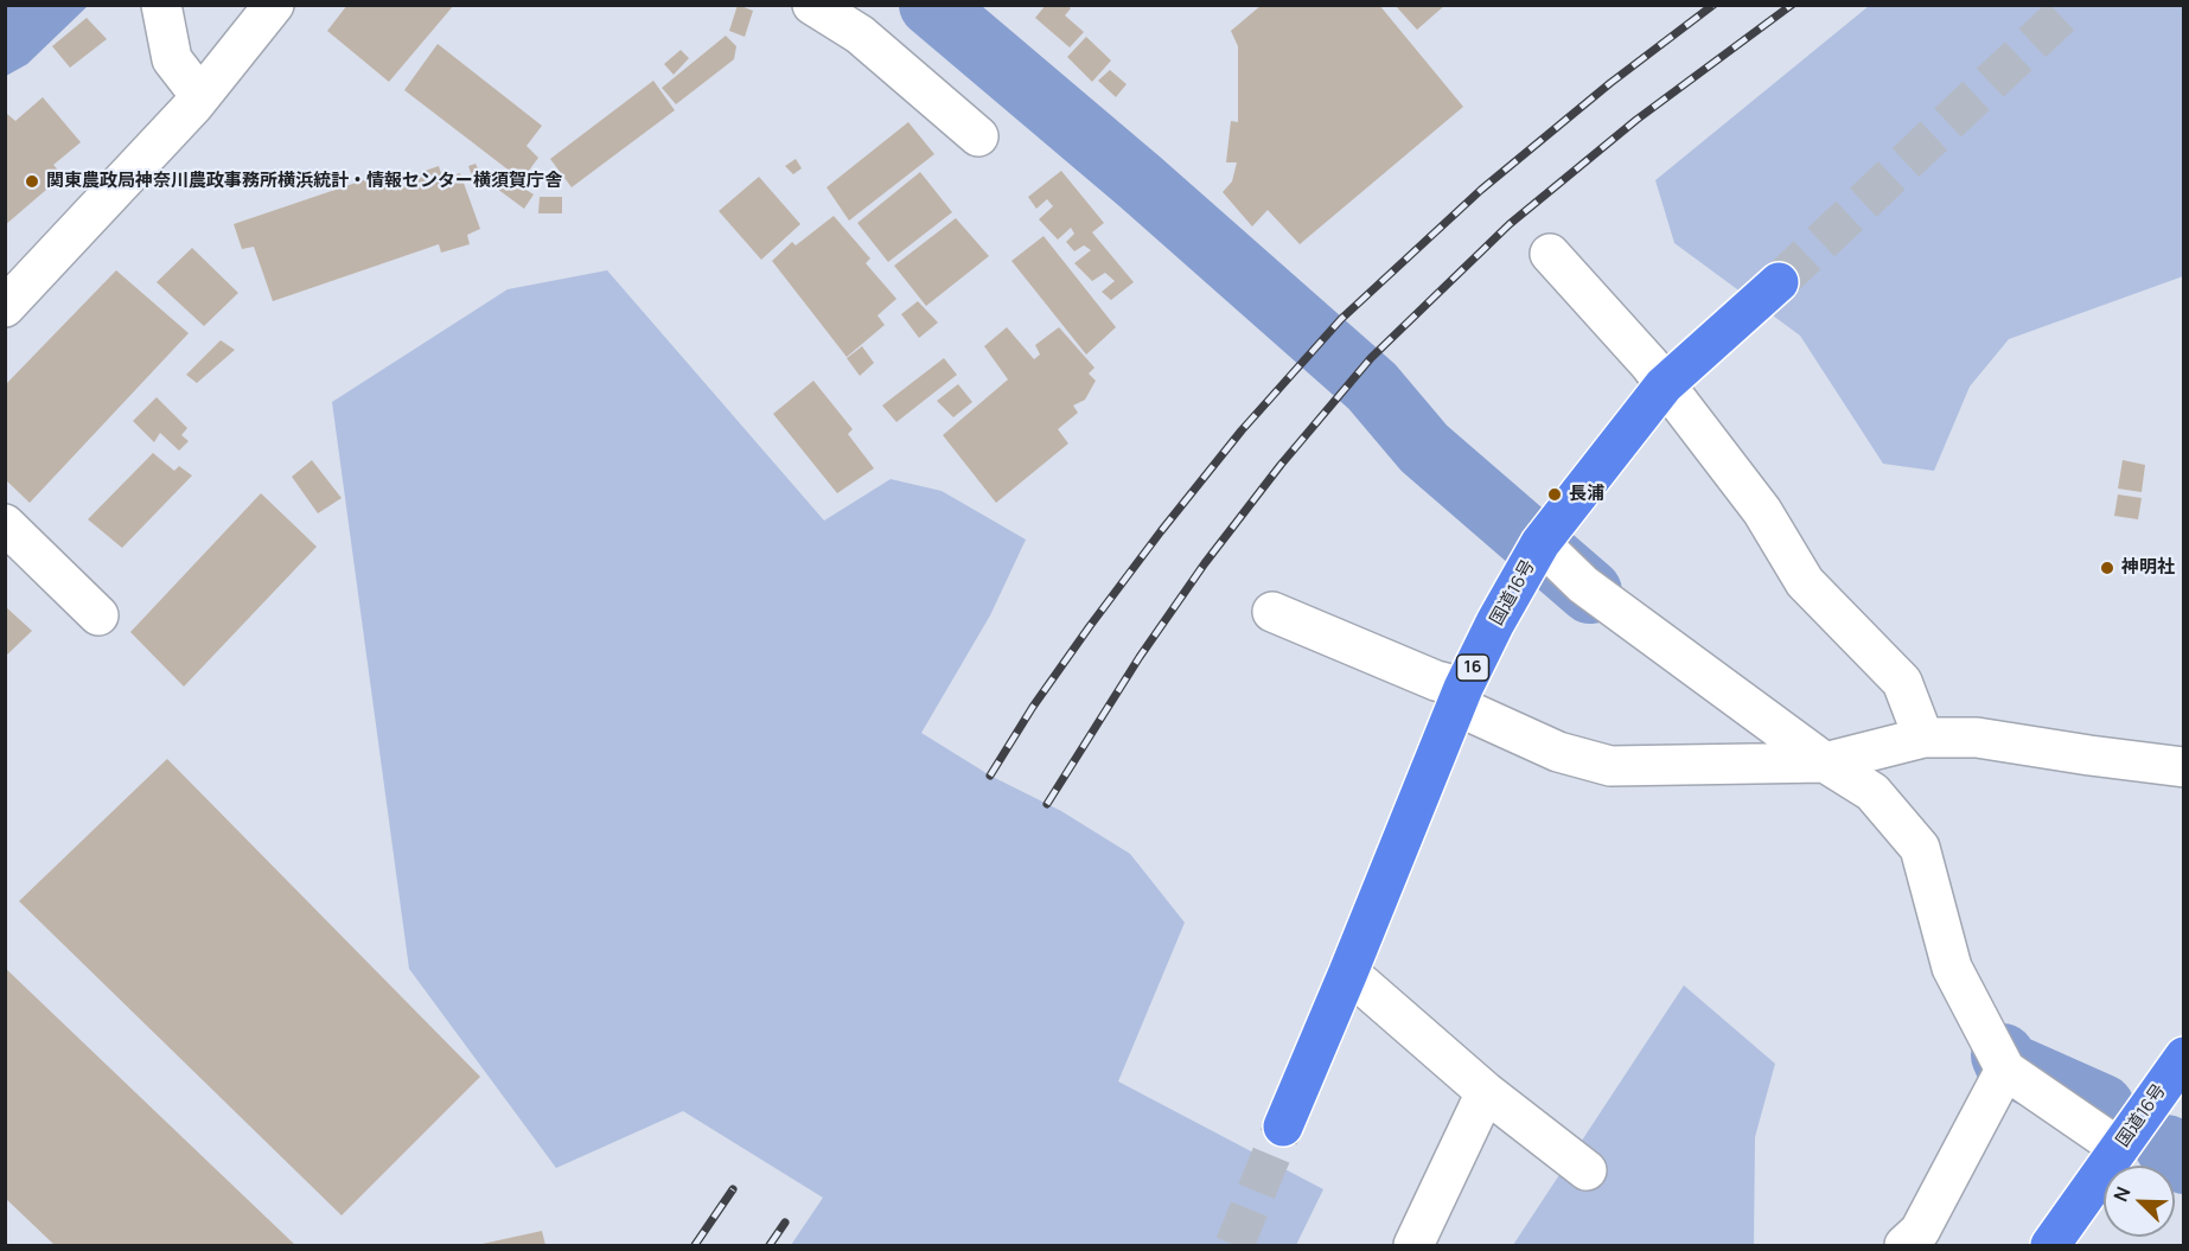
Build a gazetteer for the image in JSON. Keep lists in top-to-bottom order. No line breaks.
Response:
{"streets":{"highway":["国道16号","16"]},"places":["関東農政局神奈川農政事務所横浜統計・情報センター横須賀庁舎","長浦","神明社"],"north":"top left"}
